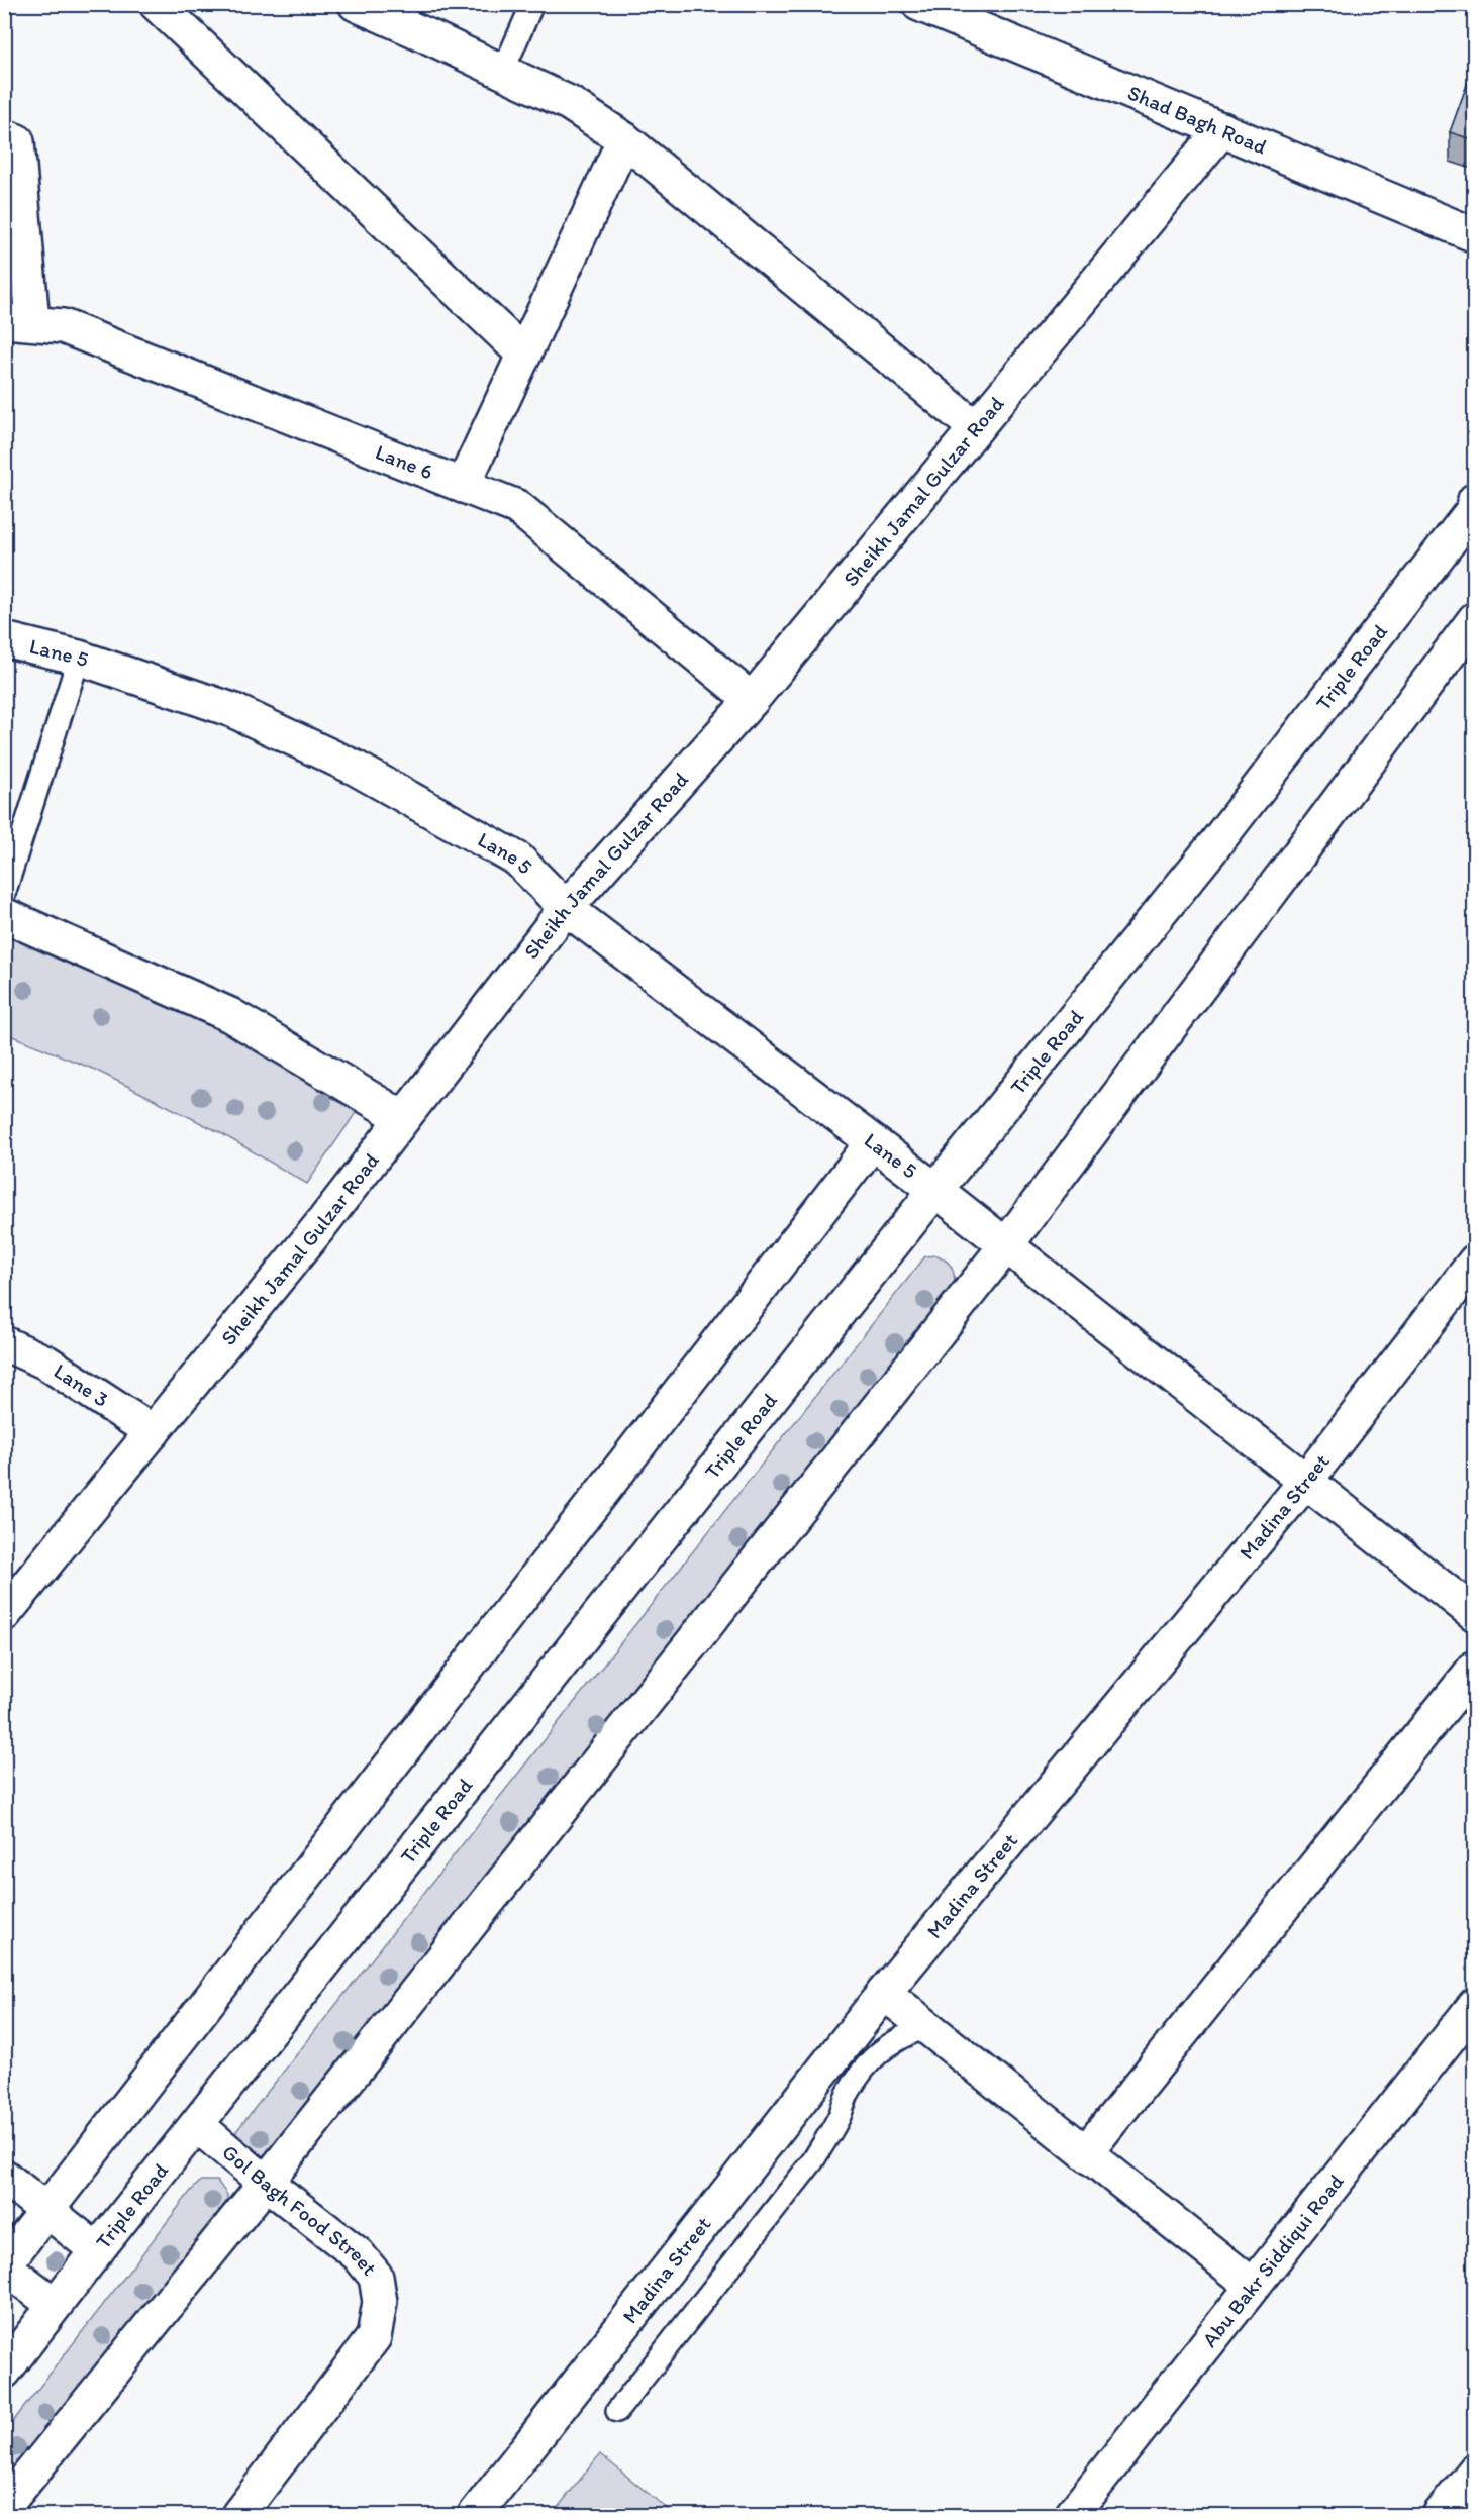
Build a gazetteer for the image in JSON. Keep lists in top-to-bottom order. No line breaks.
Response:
{"streets":{"street":["Shad Bagh Road","Lane 6","Sheikh Jamal Gulzar Road","Lane 5","Triple Road","Lane 3","Madina Street","Gol Bagh Food Street","Abu Bakr Siddiqui Road"]},"crossings":[["Shad Bagh Road","Sheikh Jamal Gulzar Road"],["Lane 6","Sheikh Jamal Gulzar Road"],["Sheikh Jamal Gulzar Road","Lane 5"],["Sheikh Jamal Gulzar Road","Lane 3"],["Lane 5","Triple Road"],["Lane 5","Madina Street"],["Triple Road","Gol Bagh Food Street"]]}
